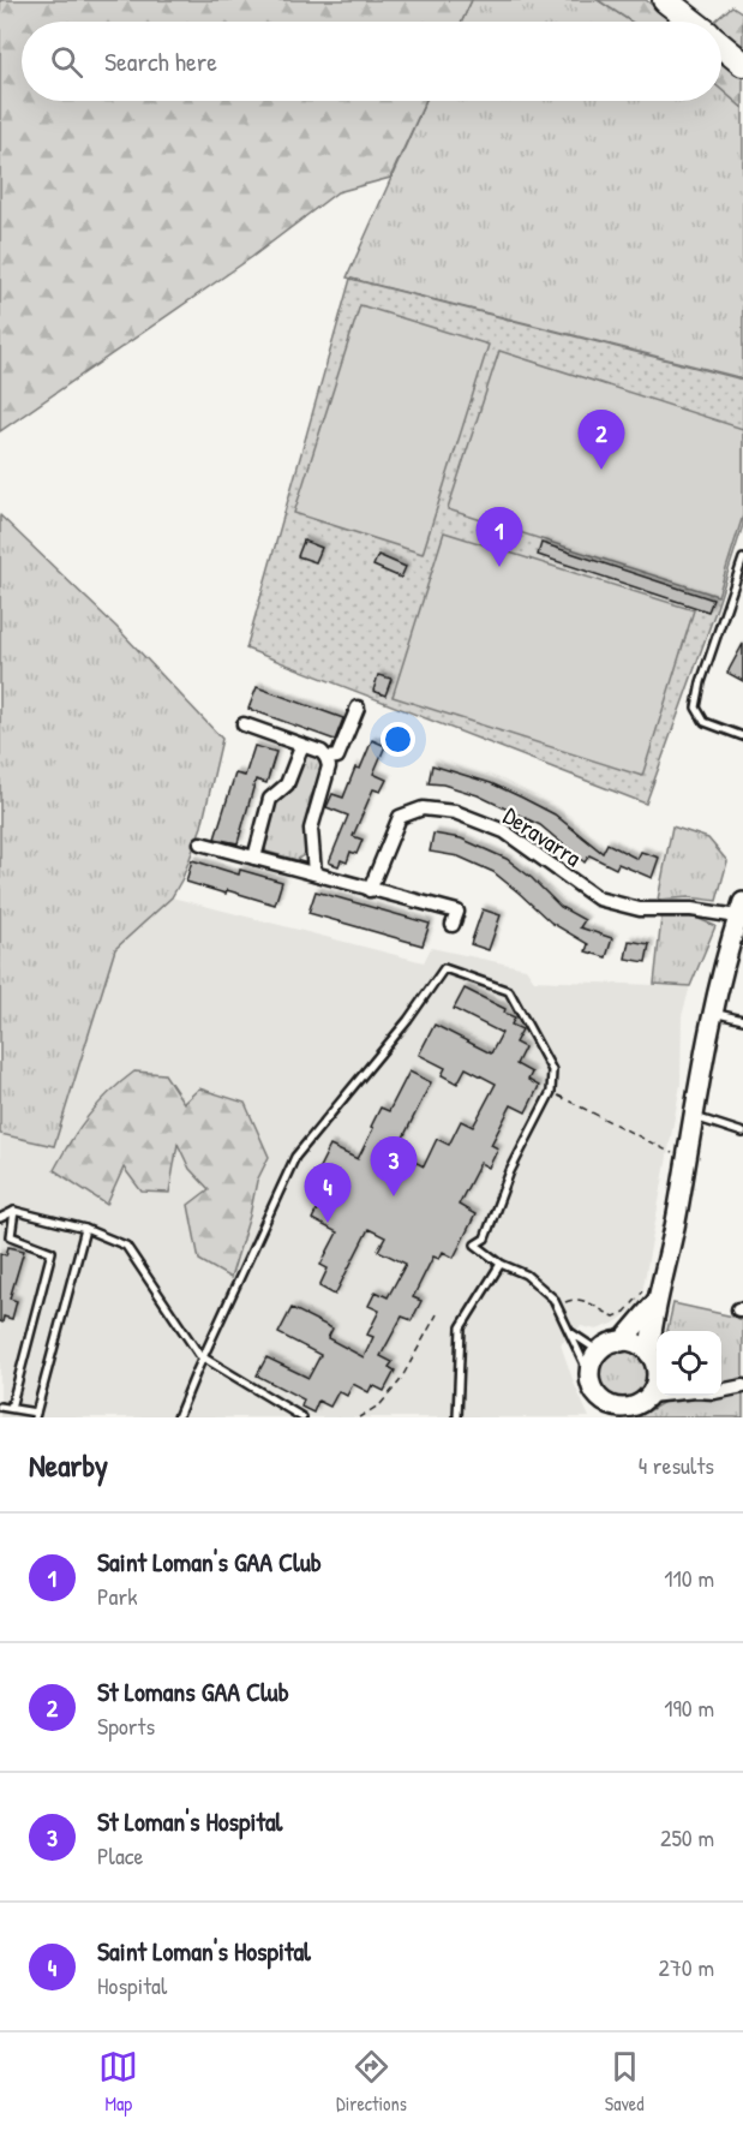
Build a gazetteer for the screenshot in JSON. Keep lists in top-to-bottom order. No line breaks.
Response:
{"streets":{"street":["Deravarra"]},"page":{"search":"Search here","pins":["2","1","3","4"],"heading":["Nearby","4 results"],"list":[{"mark":"1","name":"Saint Loman's GAA Club","note":"Park","value":"110 m"},{"mark":"2","name":"St Lomans GAA Club","note":"Sports","value":"190 m"},{"mark":"3","name":"St Loman's Hospital","note":"Place","value":"250 m"},{"mark":"4","name":"Saint Loman's Hospital","note":"Hospital","value":"270 m"}],"nav":["Map","Directions","Saved"]}}
